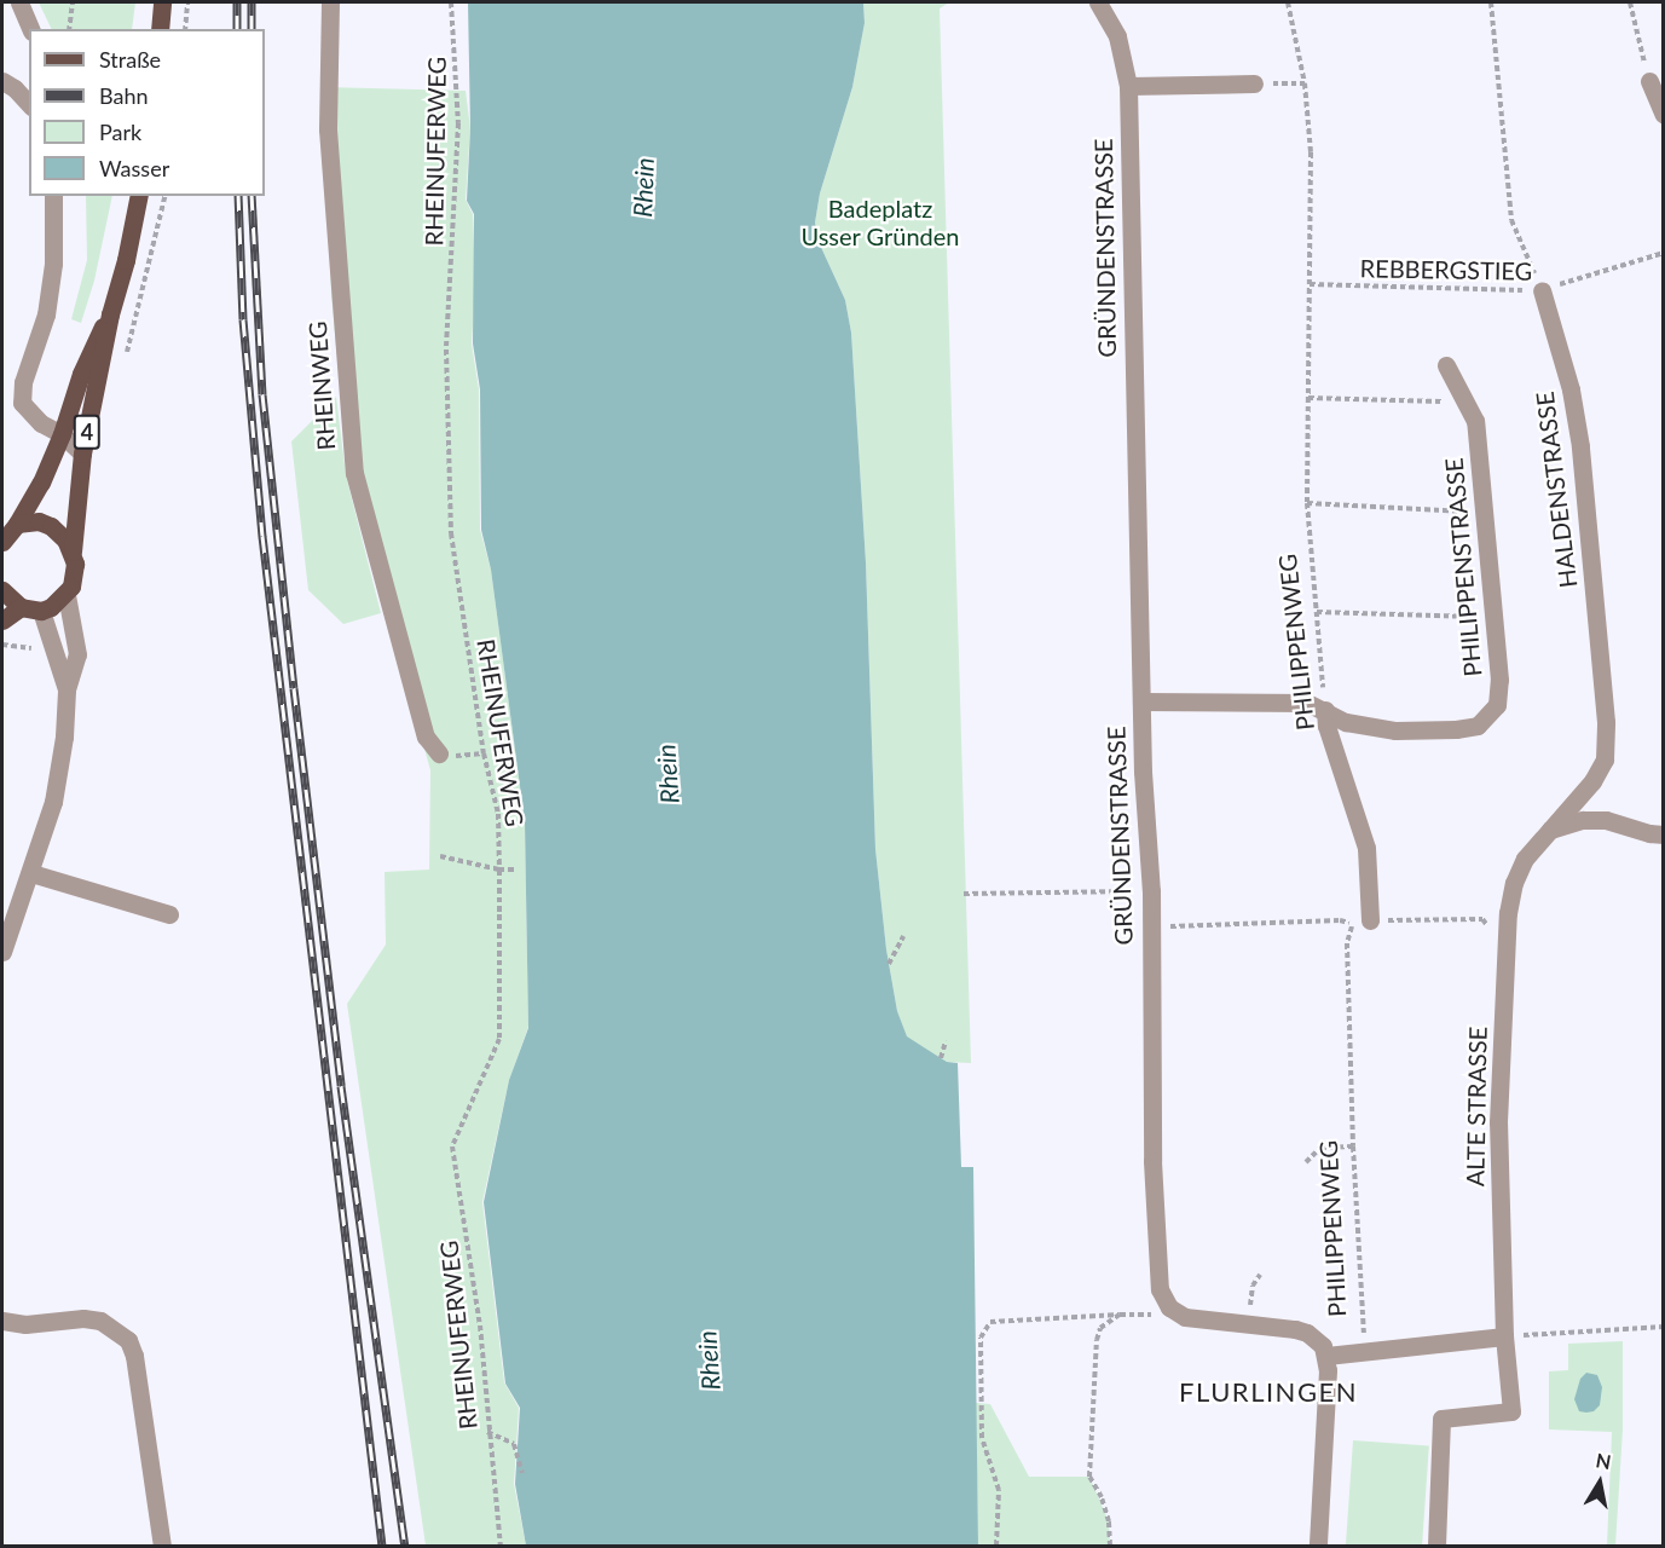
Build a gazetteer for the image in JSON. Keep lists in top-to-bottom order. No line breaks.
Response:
{"streets":{"main road":["4"],"street":["GRÜNDENSTRASSE","RHEINWEG","HALDENSTRASSE","PHILIPPENSTRASSE","PHILIPPENWEG","ALTE STRASSE"],"path":["RHEINUFERWEG","REBBERGSTIEG"]},"crossings":[["GRÜNDENSTRASSE","PHILIPPENSTRASSE"],["REBBERGSTIEG","HALDENSTRASSE"],["REBBERGSTIEG","PHILIPPENWEG"],["HALDENSTRASSE","ALTE STRASSE"],["PHILIPPENSTRASSE","PHILIPPENWEG"]],"districts":["FLURLINGEN"],"water":["Rhein"],"parks":["Badeplatz Usser Gründen"],"legend":["Straße","Bahn","Park","Wasser"],"north":"top"}
